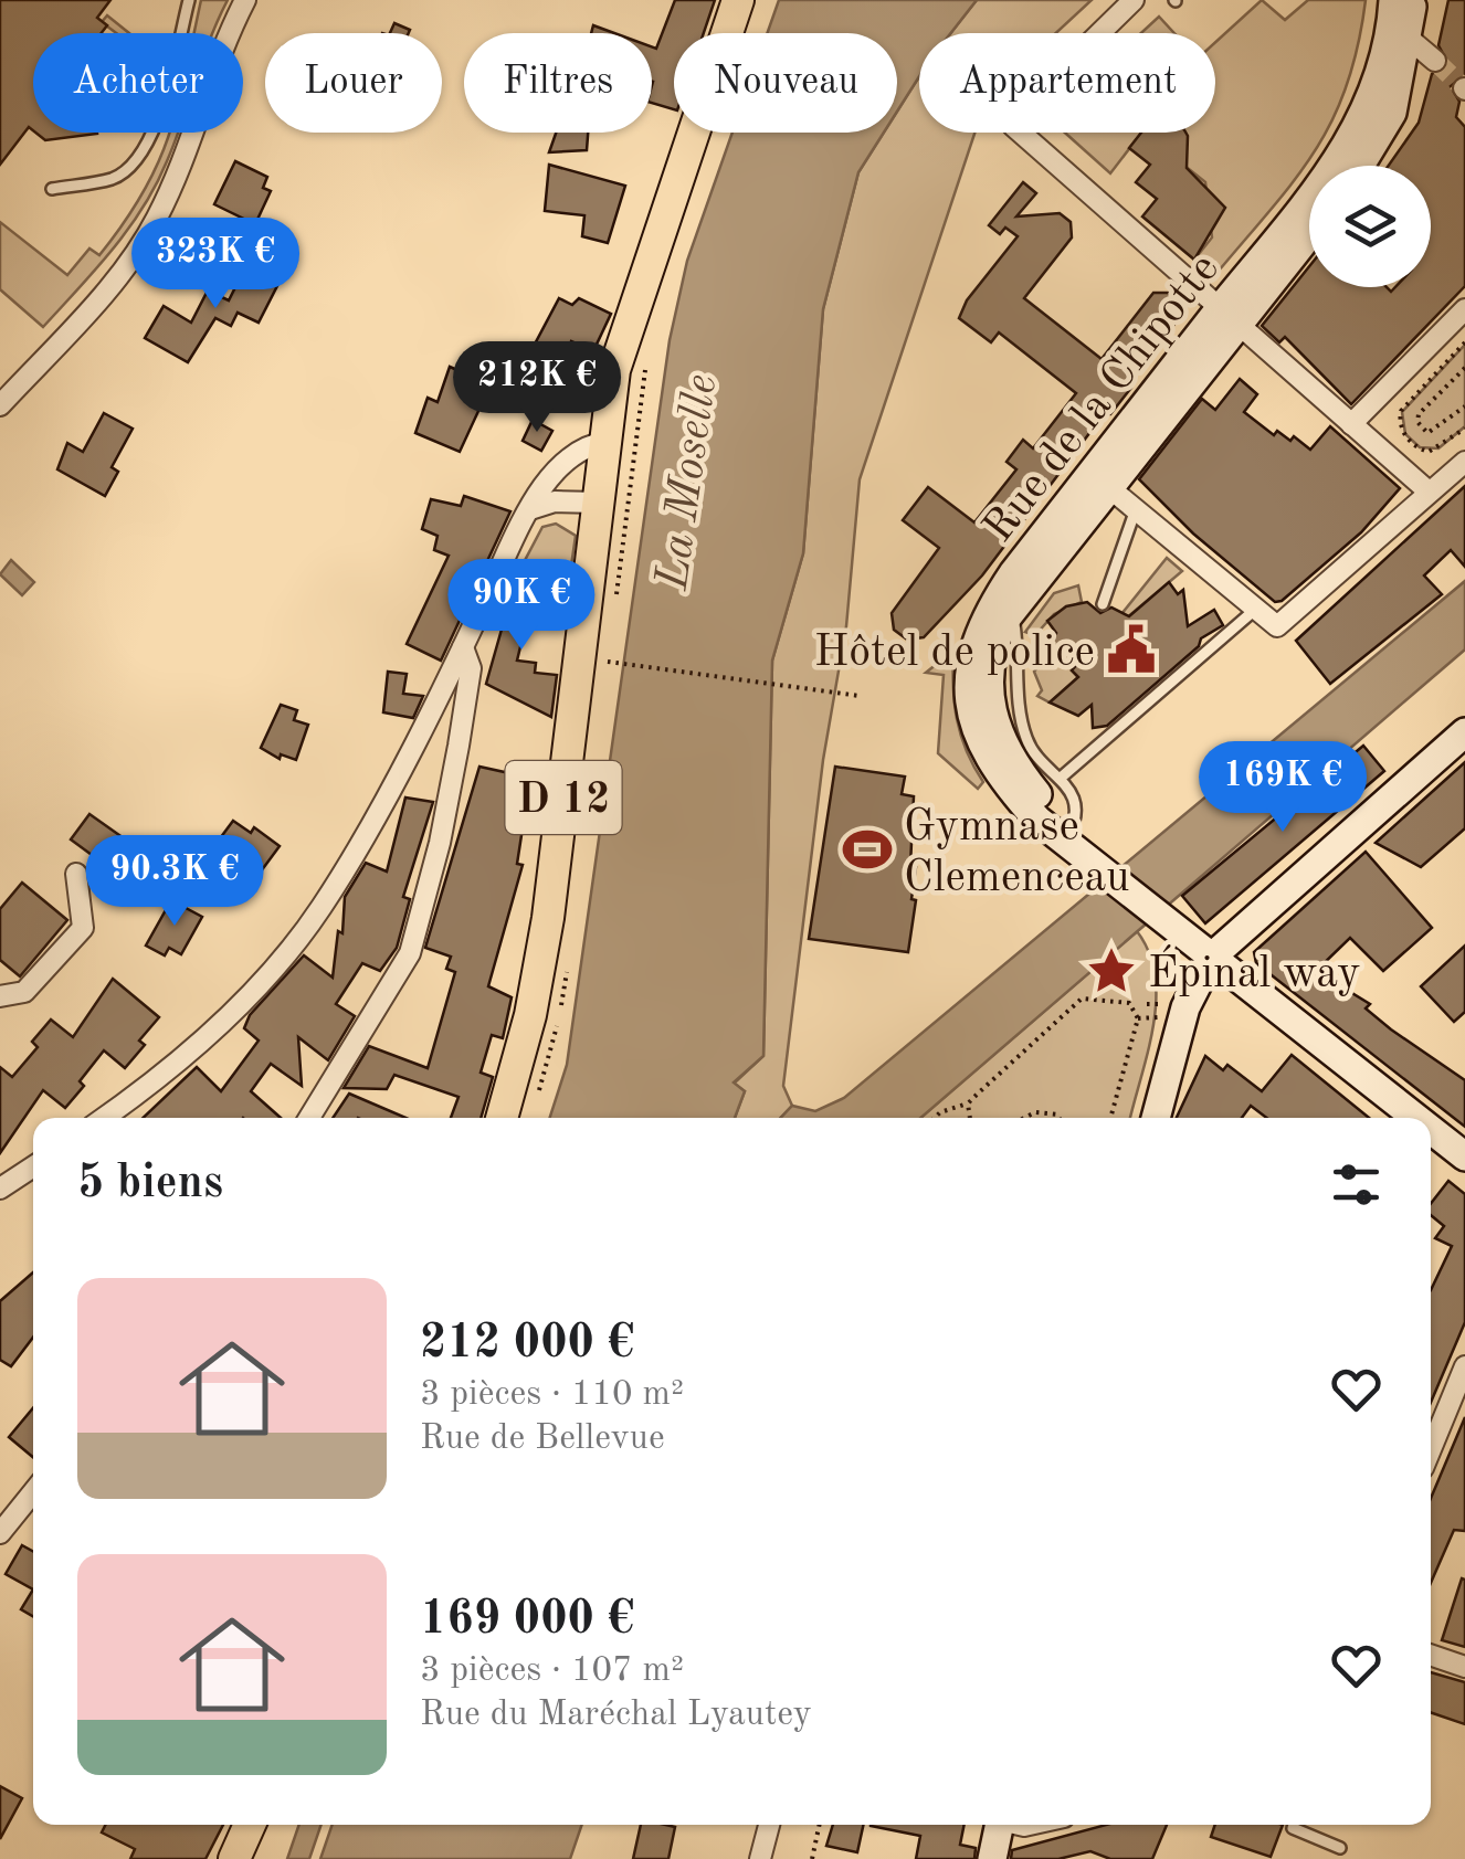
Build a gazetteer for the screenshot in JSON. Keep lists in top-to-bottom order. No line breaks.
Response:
{"streets":{"main road":["Rue de la Chipotte","D 12"]},"water":["La Moselle"],"places":{"public building":["Hôtel de police"],"sports":["Gymnase Clemenceau"],"place":["Épinal way"]},"page":{"chip":["Acheter","Louer","Filtres","Nouveau","Appartement"],"price":["323K €","212K €","90K €","169K €","90.3K €"],"heading":"5 biens","list":[{"name":"212 000 €","note":"3 pièces · 110 m² · Rue de Bellevue"},{"name":"169 000 €","note":"3 pièces · 107 m² · Rue du Maréchal Lyautey"}]}}
